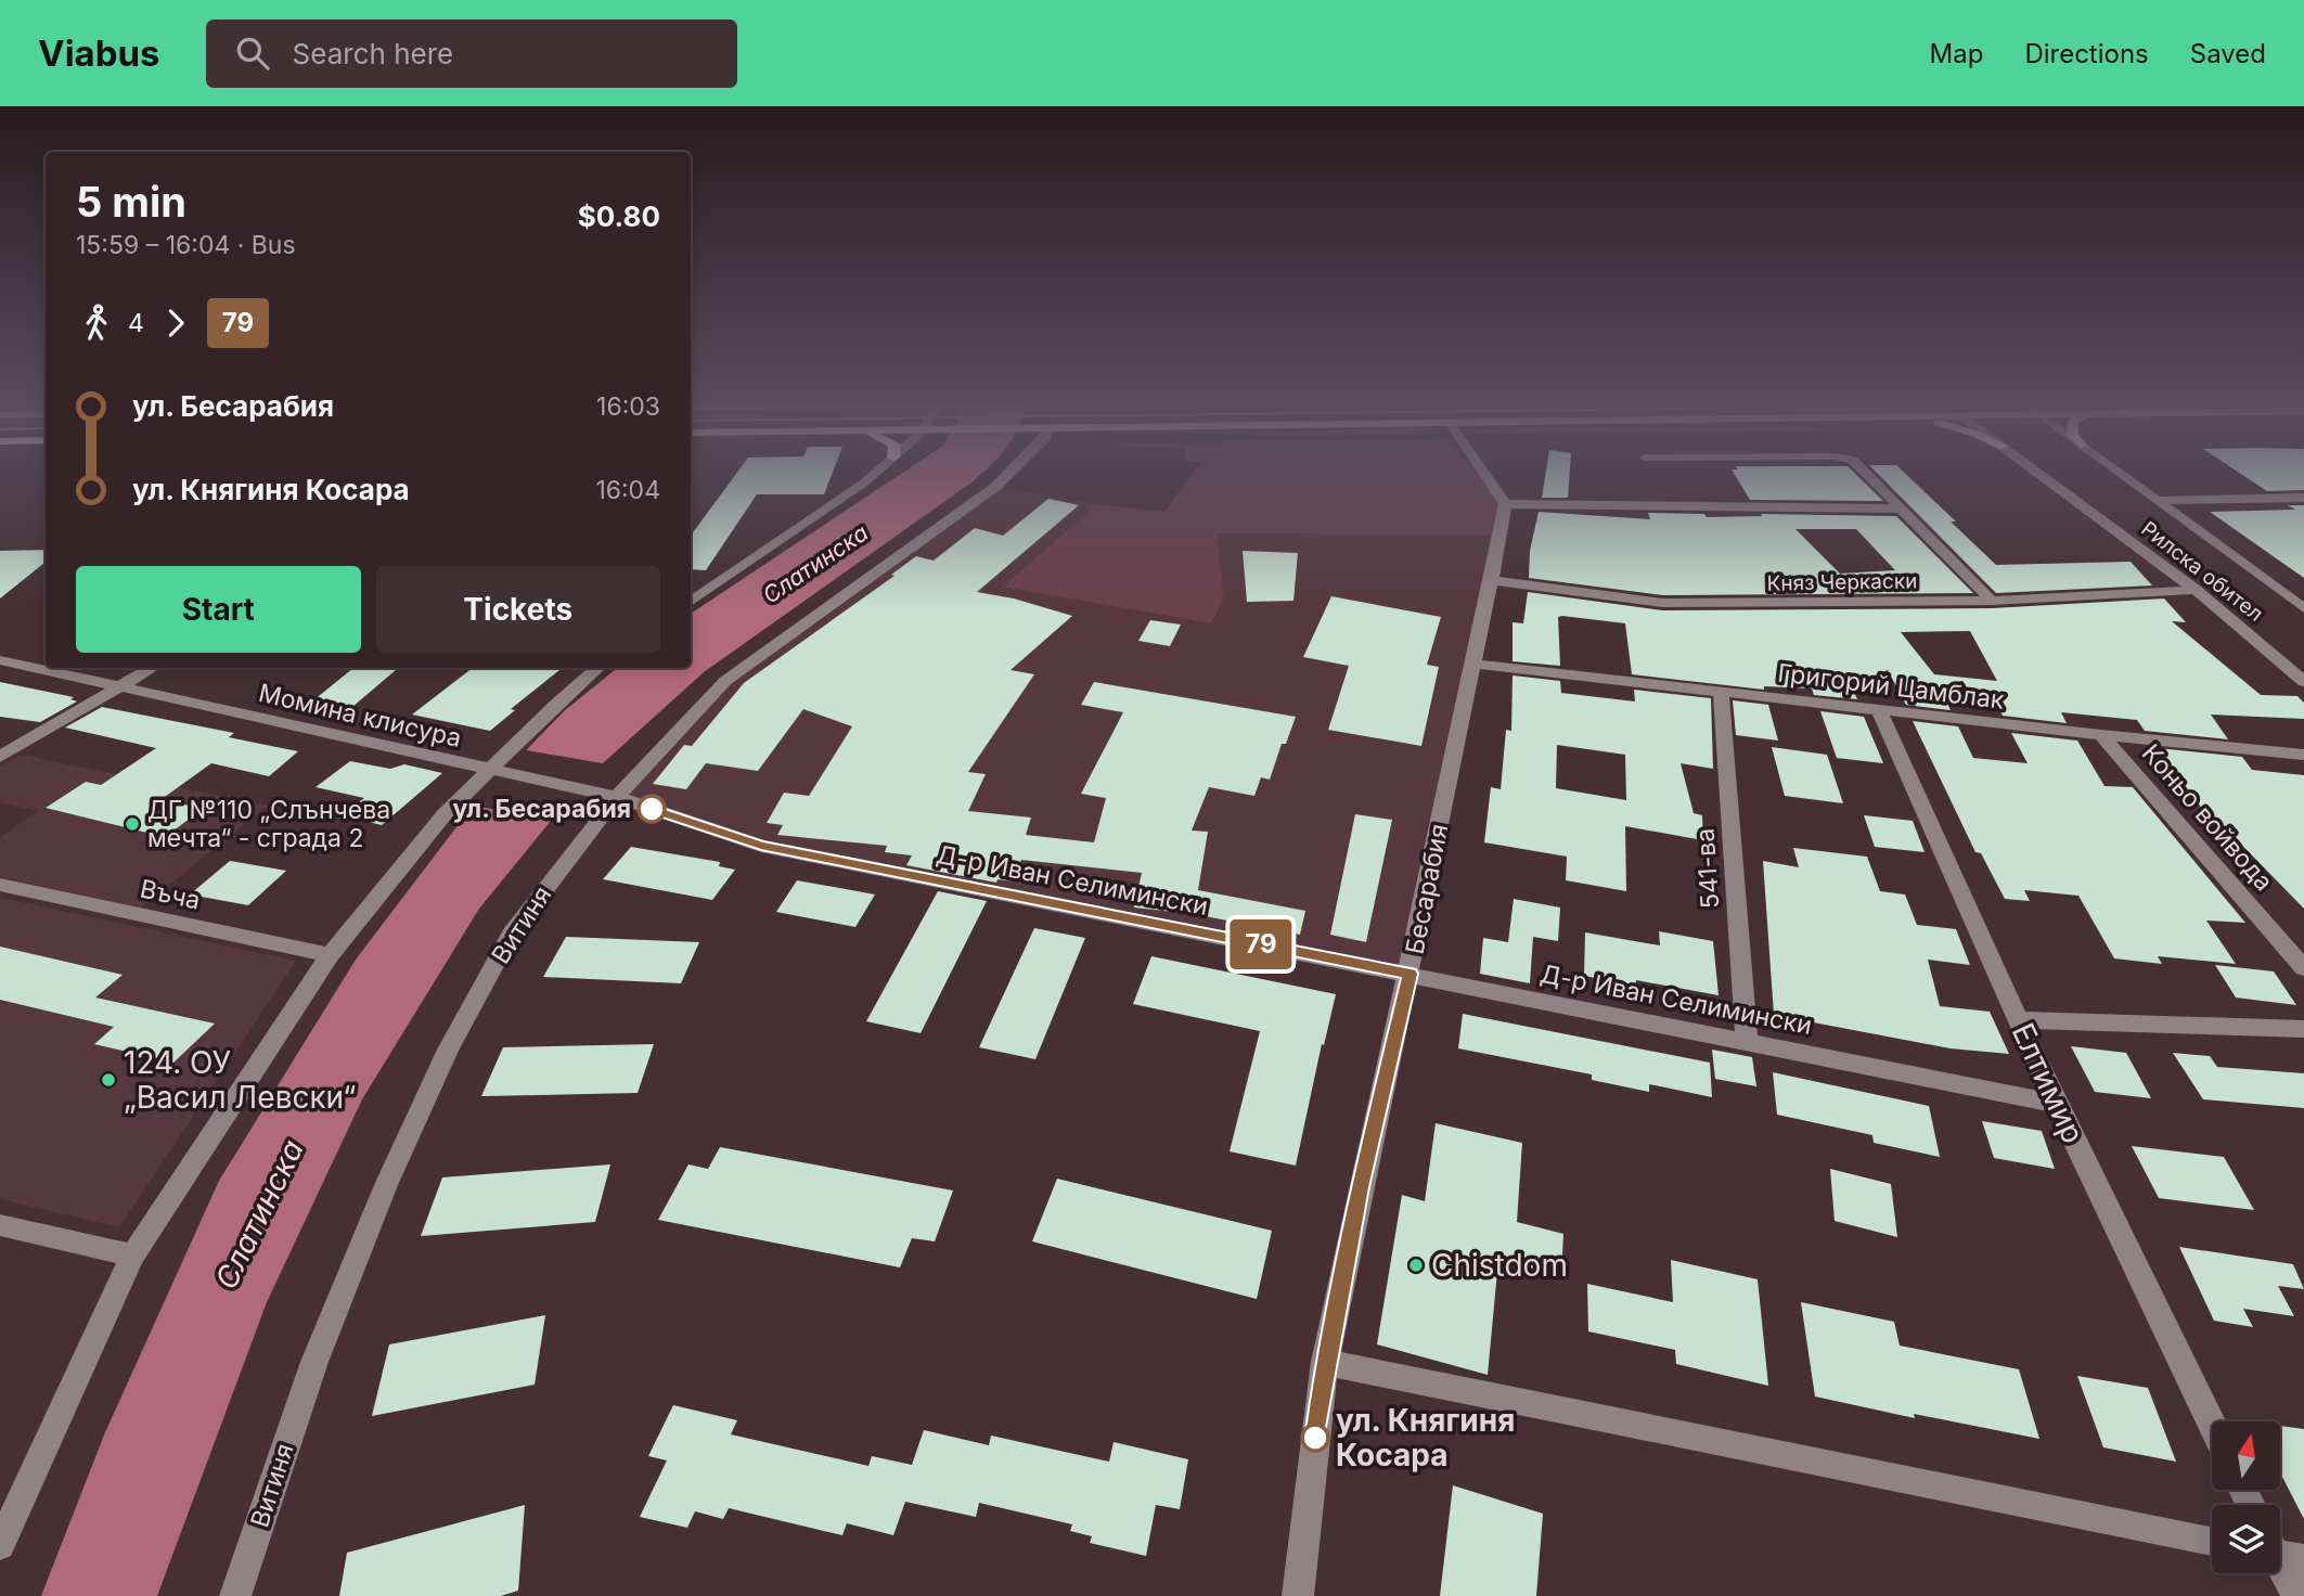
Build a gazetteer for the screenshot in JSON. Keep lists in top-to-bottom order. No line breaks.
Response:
{"streets":{"street":["Рилска обител","Княз Черкаски","Григорий Цамблак","Момина клисура","Коньо войвода","541-ва","Д-р Иван Селимински","Бесарабия","Въча","Витиня","Елтимир"]},"crossings":[["Рилска обител","Княз Черкаски"],["Княз Черкаски","Бесарабия"],["Григорий Цамблак","Коньо войвода"],["Григорий Цамблак","541-ва"],["Григорий Цамблак","Бесарабия"],["Григорий Цамблак","Елтимир"],["Момина клисура","Д-р Иван Селимински"],["541-ва","Д-р Иван Селимински"],["Д-р Иван Селимински","Бесарабия"],["Д-р Иван Селимински","Витиня"],["Д-р Иван Селимински","Елтимир"]],"water":["Слатинска"],"places":["ул. Бесарабия","ДГ №110 „Слънчева мечта“ - сграда 2","124. ОУ „Васил Левски“","Chistdom","ул. Княгиня Косара"],"lines":["bus line 79"],"north":"top","page":{"header":"Viabus","search":"Search here","nav":["Map","Directions","Saved"],"on_map":"79","heading":["5 min","15:59 – 16:04 · Bus","$0.80"],"legs":["4","79"],"list":[{"name":"ул. Бесарабия","value":"16:03"},{"name":"ул. Княгиня Косара","value":"16:04"}],"buttons":["Start","Tickets"]}}
